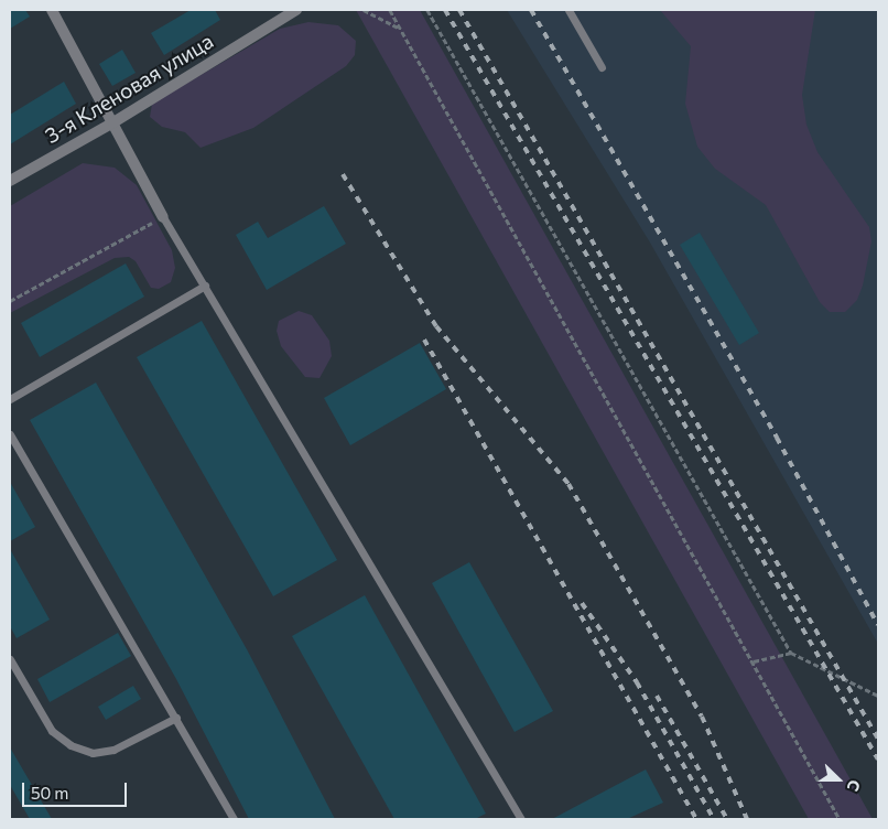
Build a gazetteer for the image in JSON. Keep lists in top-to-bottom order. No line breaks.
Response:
{"streets":{"street":["3-я Кленовая улица"]},"scale_bar":"50 m","north":"right"}
